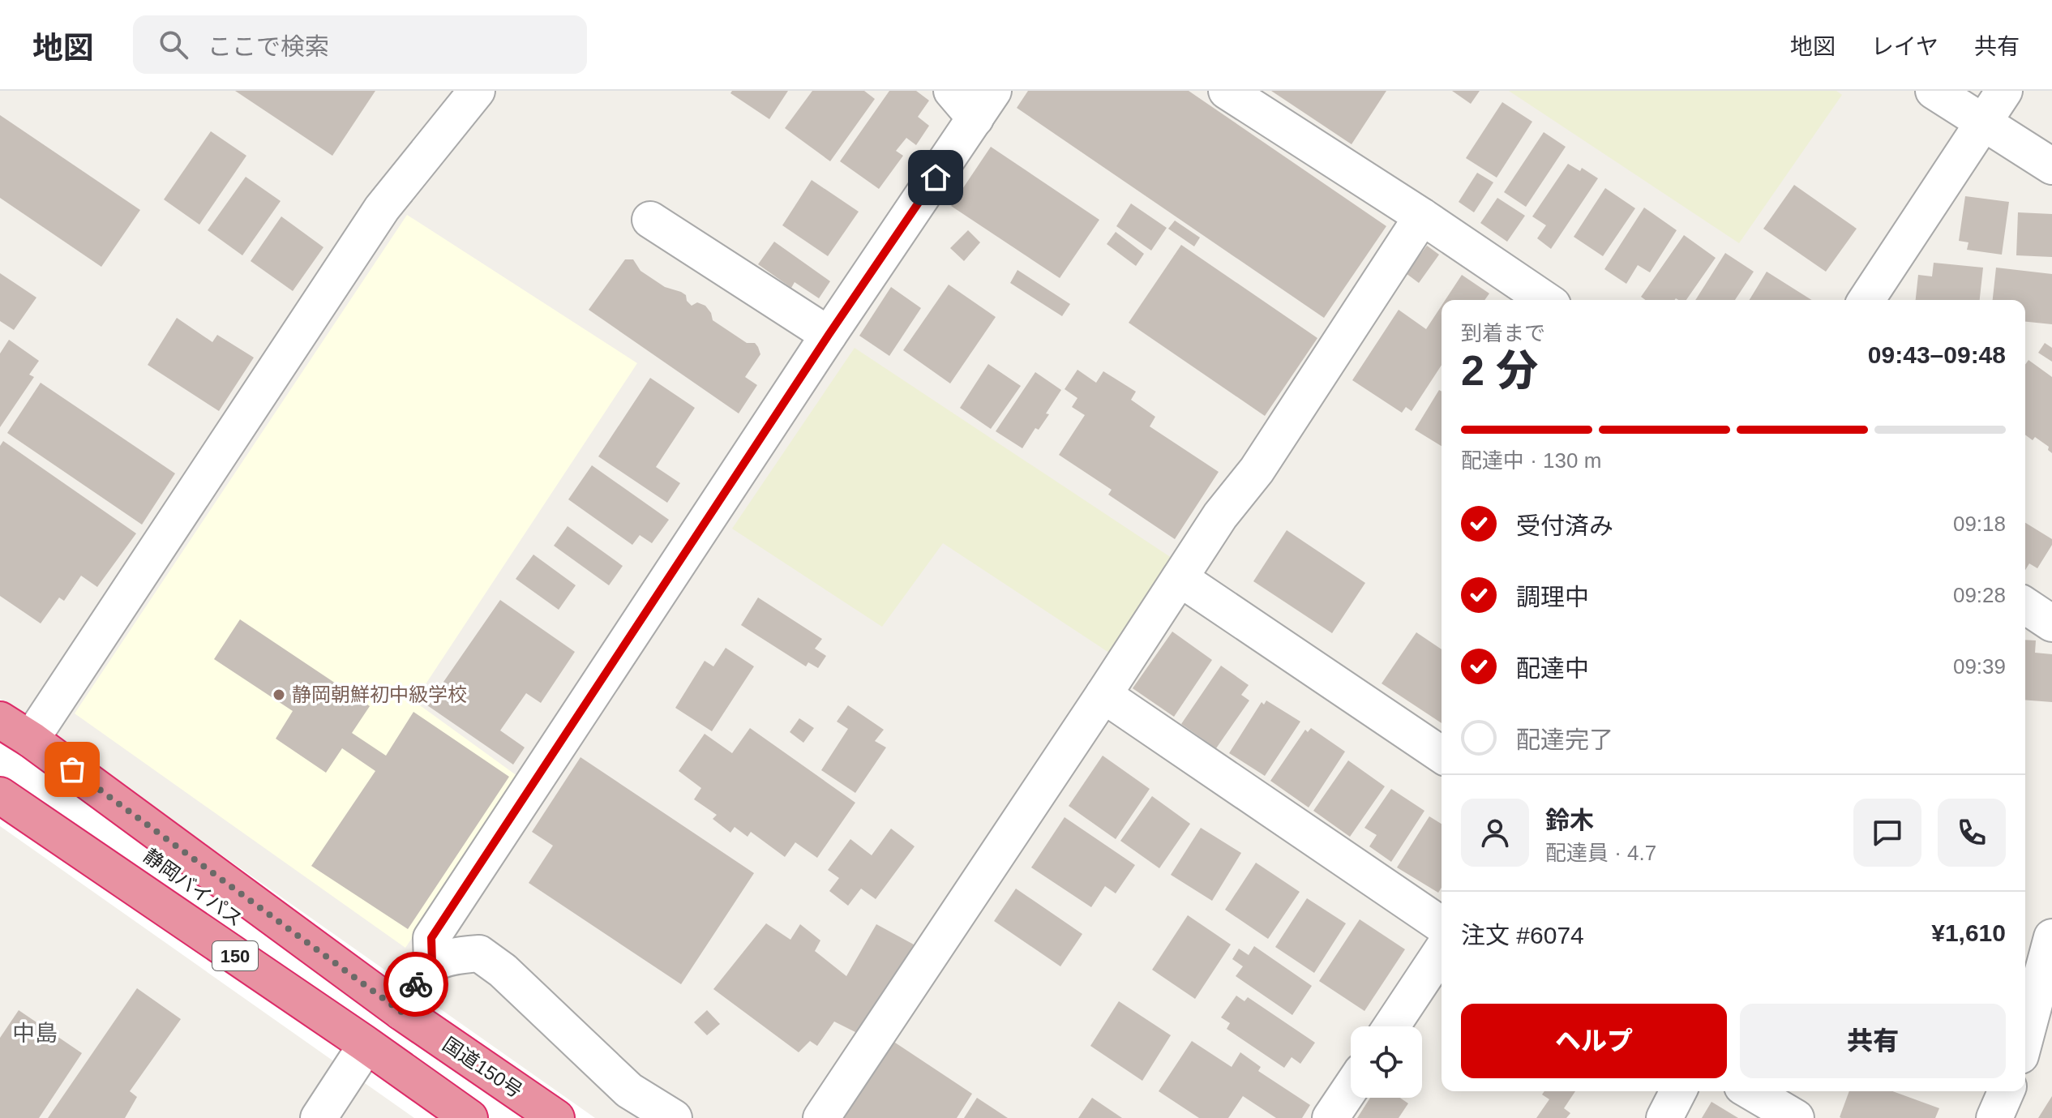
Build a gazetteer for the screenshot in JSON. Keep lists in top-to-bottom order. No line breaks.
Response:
{"streets":{"highway":["静岡バイパス","150","国道150号"]},"crossings":[["静岡バイパス","国道150号"]],"districts":["中島"],"places":["静岡朝鮮初中級学校"],"page":{"header":"地図","search":"ここで検索","nav":["地図","レイヤ","共有"],"heading":["2 分","到着まで","09:43–09:48"],"panel":["鈴木","配達員 · 4.7","注文 #6074","¥1,610"],"bar":"配達中 · 130 m","list":[["受付済み","09:18"],["調理中","09:28"],["配達中","09:39"],"配達完了"],"buttons":["ヘルプ","共有"]}}
